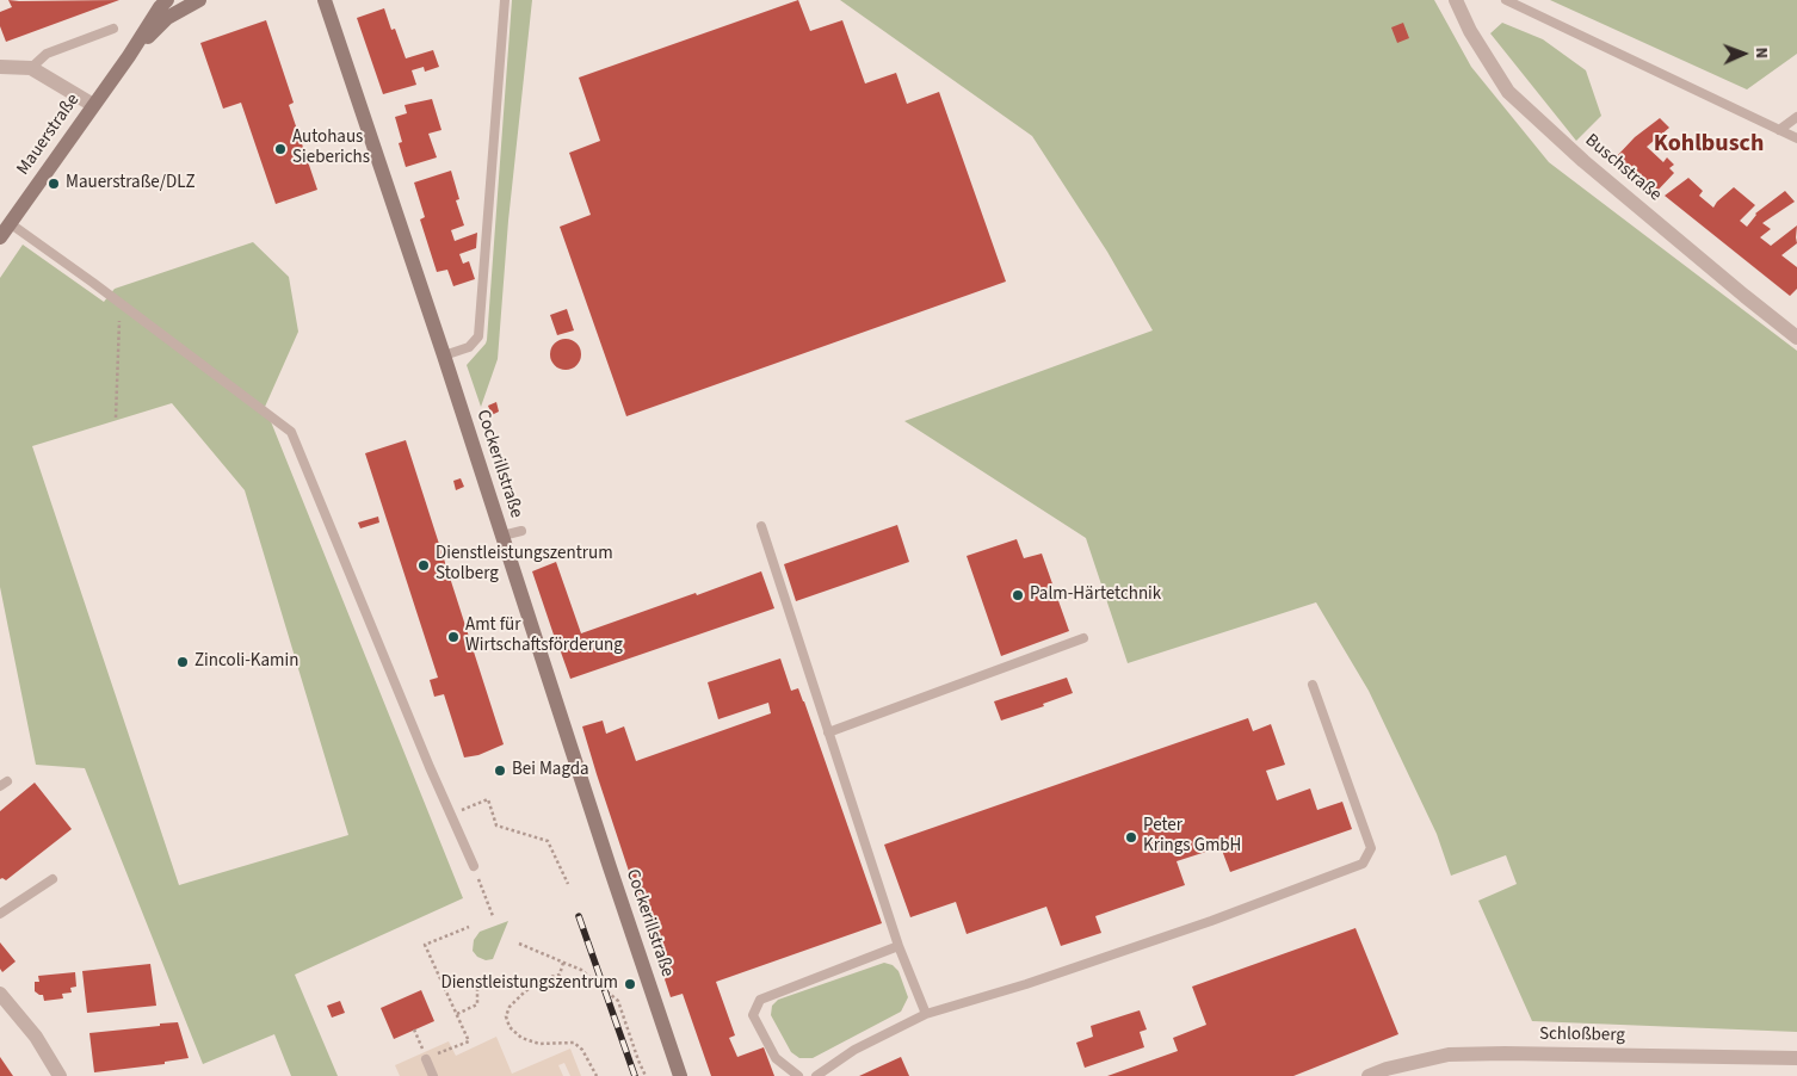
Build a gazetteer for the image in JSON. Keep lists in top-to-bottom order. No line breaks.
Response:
{"streets":{"main road":["Mauerstraße","Cockerillstraße"],"street":["Buschstraße","Schloßberg"]},"districts":["Kohlbusch"],"places":["Autohaus Sieberichs","Mauerstraße/DLZ","Dienstleistungszentrum Stolberg","Palm-Härtetchnik","Amt für Wirtschaftsförderung","Zincoli-Kamin","Bei Magda","Peter Krings GmbH","Dienstleistungszentrum"],"north":"right"}
